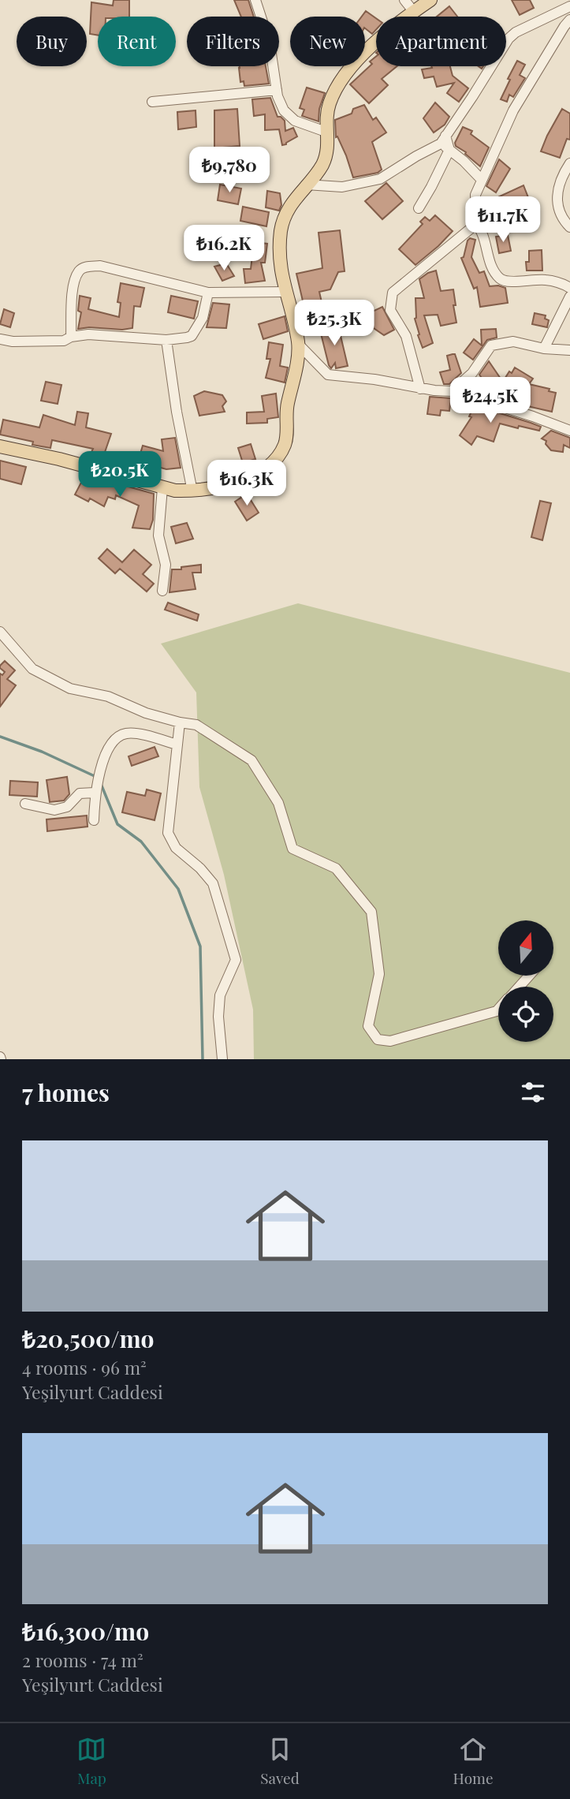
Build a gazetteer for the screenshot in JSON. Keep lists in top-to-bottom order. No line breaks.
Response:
{"north":"top","page":{"chip":["Buy","Rent","Filters","New","Apartment"],"price":["₺9,780","₺11.7K","₺16.2K","₺25.3K","₺24.5K","₺20.5K","₺16.3K"],"heading":"7 homes","list":[{"name":"₺20,500/mo","note":"4 rooms · 96 m² · Yeşilyurt Caddesi"},{"name":"₺16,300/mo","note":"2 rooms · 74 m² · Yeşilyurt Caddesi"}],"tabs":["Map","Saved","Home"]}}
